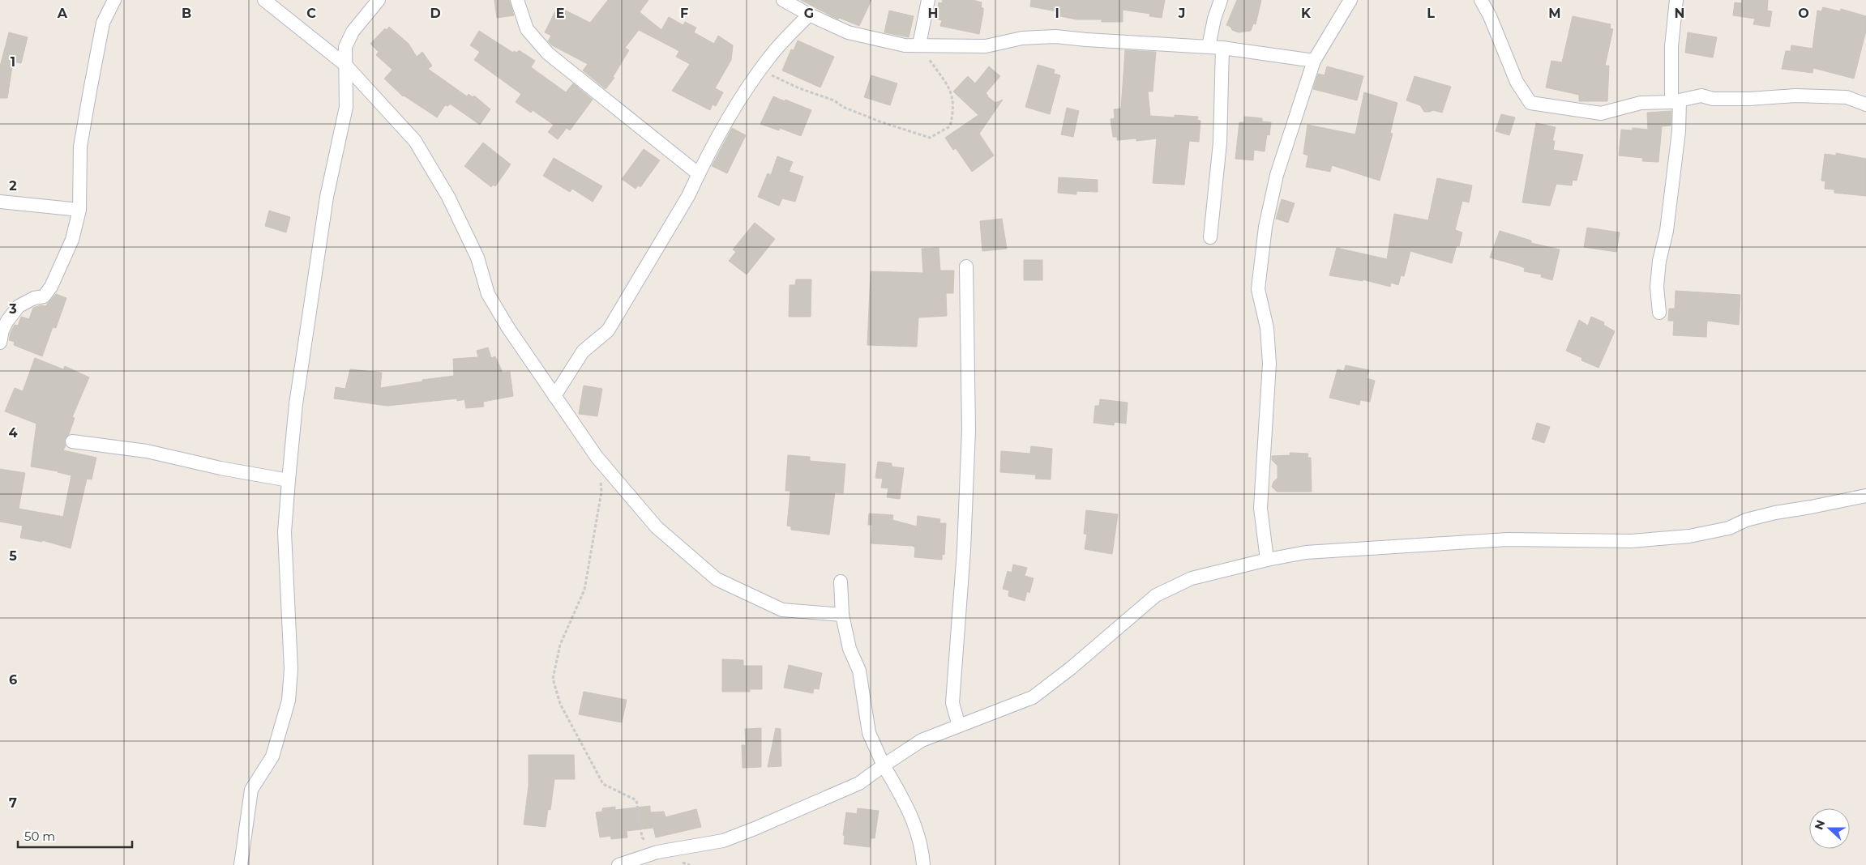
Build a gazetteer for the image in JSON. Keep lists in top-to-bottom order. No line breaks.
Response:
{"scale_bar":"50 m","north":"left","grid":{"columns":["A","B","C","D","E","F","G","H","I","J","K","L","M","N","O"],"rows":["1","2","3","4","5","6","7"]}}
